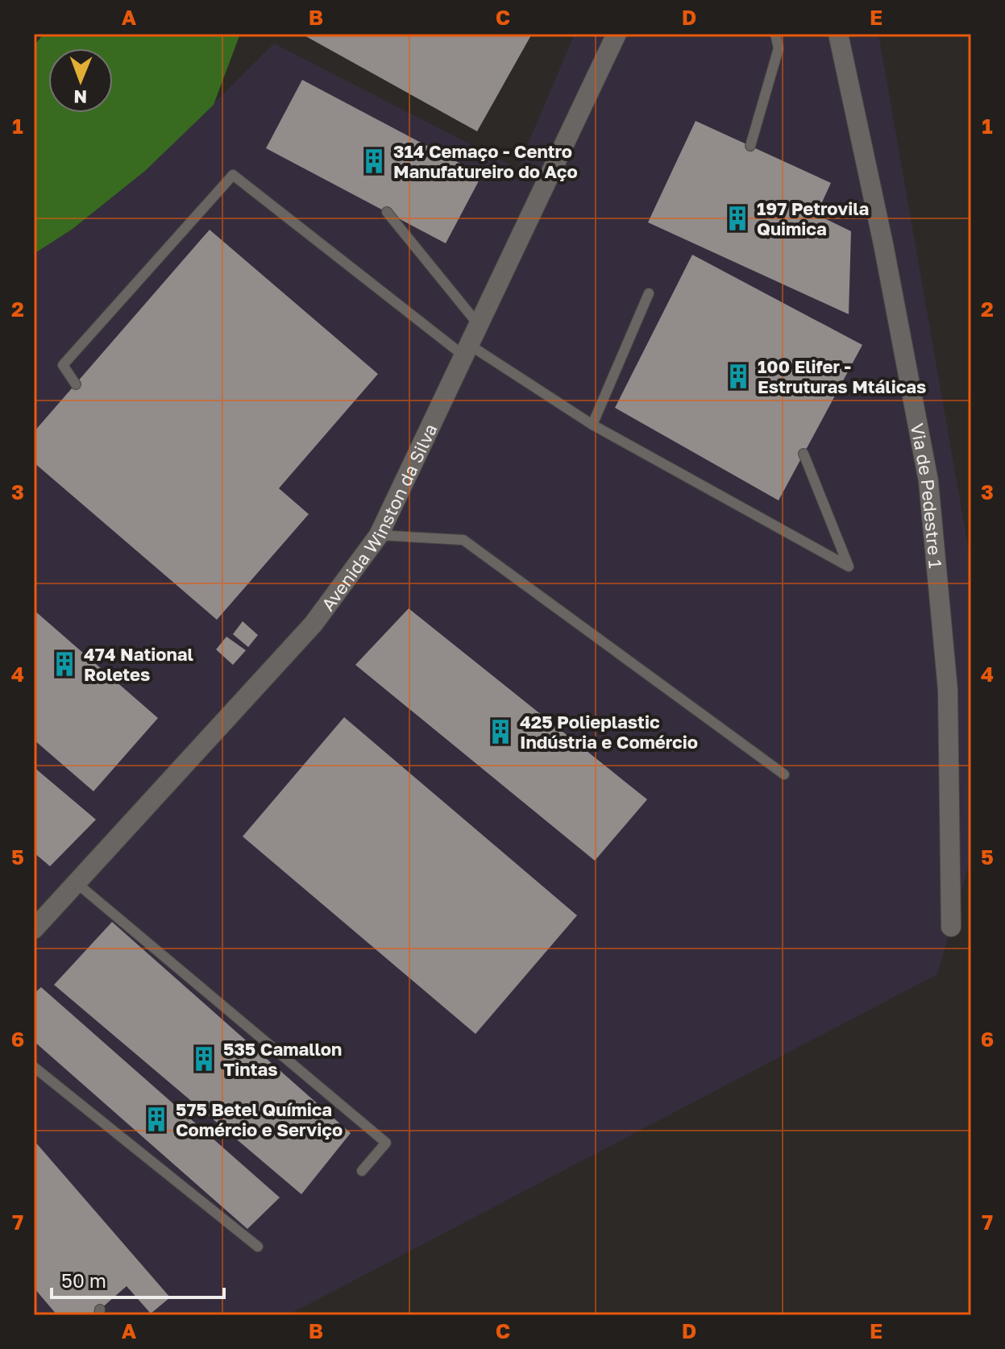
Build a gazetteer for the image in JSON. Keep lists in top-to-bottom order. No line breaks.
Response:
{"streets":{"street":["Via de Pedestre 1","Avenida Winston da Silva"]},"places":{"building":["314 Cemaço - Centro Manufatureiro do Aço","197 Petrovila Quimica","100 Elifer - Estruturas Mtálicas","474 National Roletes","425 Polieplastic Indústria e Comércio","535 Camallon Tintas","575 Betel Química Comércio e Serviço"]},"scale_bar":"50 m","north":"bottom","grid":{"columns":["A","B","C","D","E"],"rows":["1","2","3","4","5","6","7"]}}
